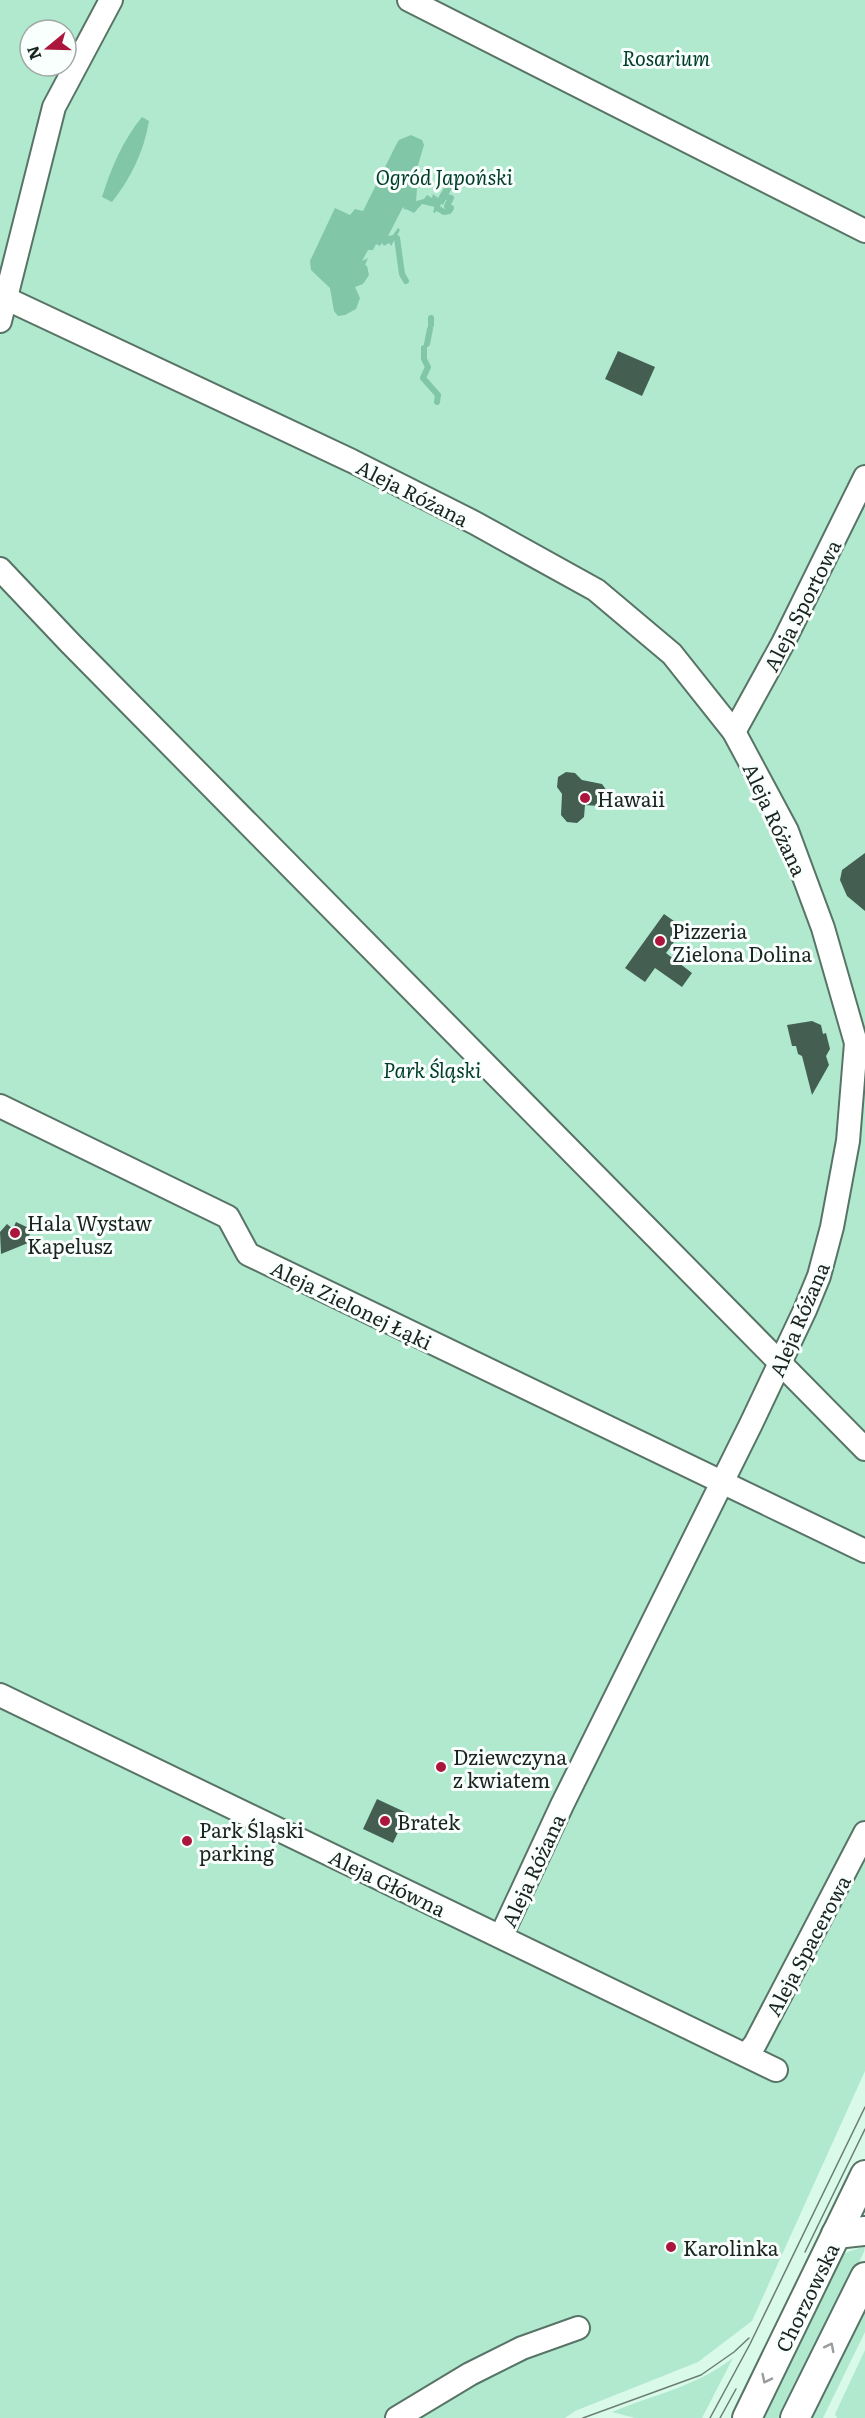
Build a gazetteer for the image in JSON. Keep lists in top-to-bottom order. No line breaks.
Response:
{"streets":{"main road":["Chorzowska"],"street":["Aleja Różana","Aleja Sportowa","Aleja Zielonej Łąki","Aleja Główna","Aleja Spacerowa"]},"crossings":[["Aleja Różana","Aleja Sportowa"],["Aleja Różana","Aleja Zielonej Łąki"],["Aleja Różana","Aleja Główna"],["Aleja Główna","Aleja Spacerowa"]],"parks":["Rosarium","Ogród Japoński","Park Śląski"],"places":["Hawaii","Pizzeria Zielona Dolina","Hala Wystaw Kapelusz","Dziewczyna z kwiatem","Bratek","Park Śląski parking","Karolinka"],"north":"left"}
